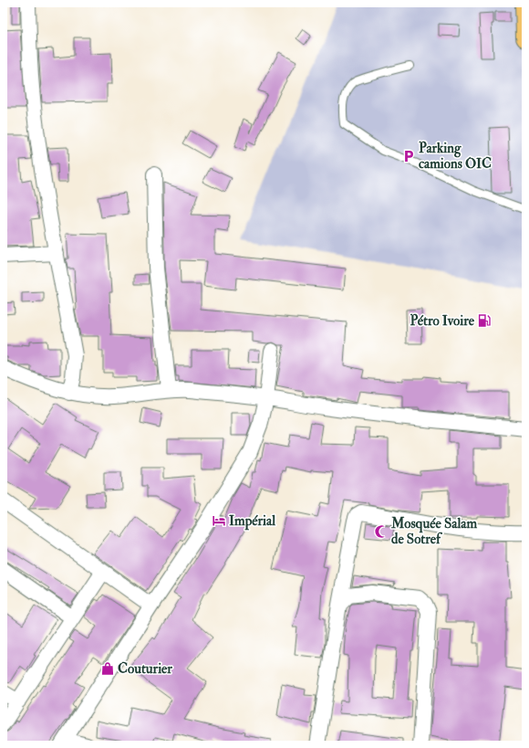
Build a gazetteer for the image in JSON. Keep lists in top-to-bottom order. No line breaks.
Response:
{"places":{"parking":["Parking camions OIC"],"fuel station":["Pétro Ivoire"],"hotel":["Impérial"],"mosque":["Mosquée Salam de Sotref"],"shop":["Couturier"]}}
